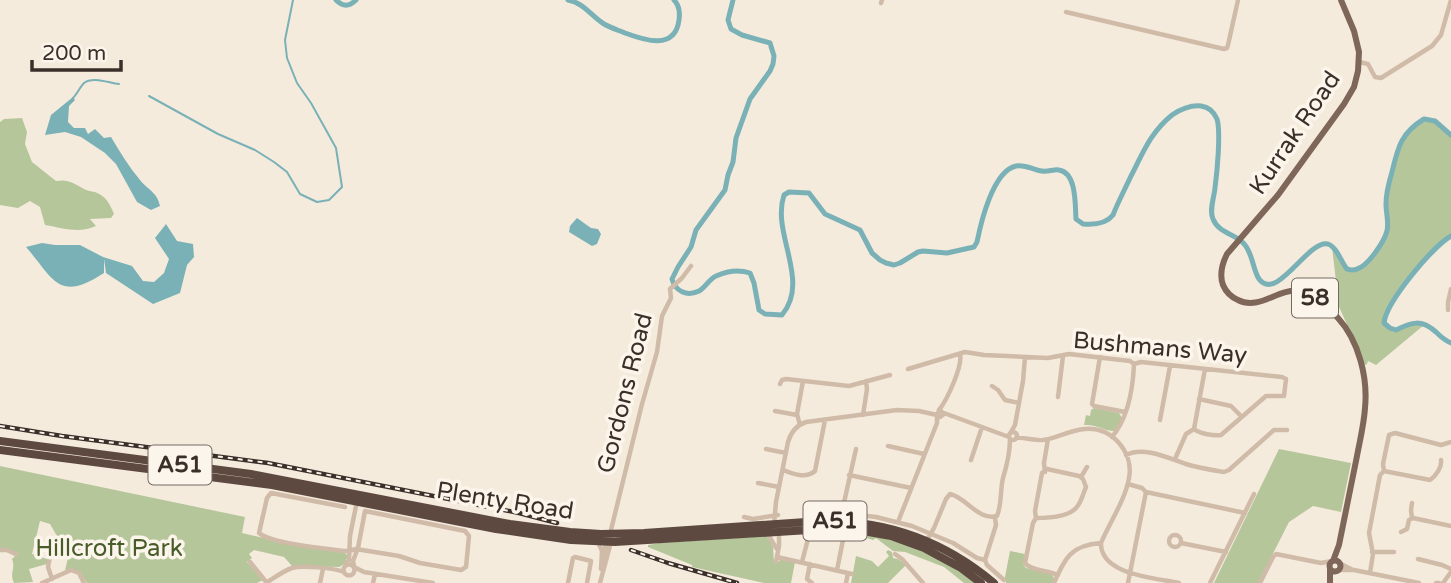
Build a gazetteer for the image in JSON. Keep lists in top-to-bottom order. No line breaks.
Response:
{"streets":{"highway":["A51","Plenty Road"],"main road":["Kurrak Road","58"],"street":["Bushmans Way","Gordons Road"]},"crossings":[["Kurrak Road","58"],["Gordons Road","Plenty Road"]],"parks":["Hillcroft Park"],"scale_bar":"200 m"}
